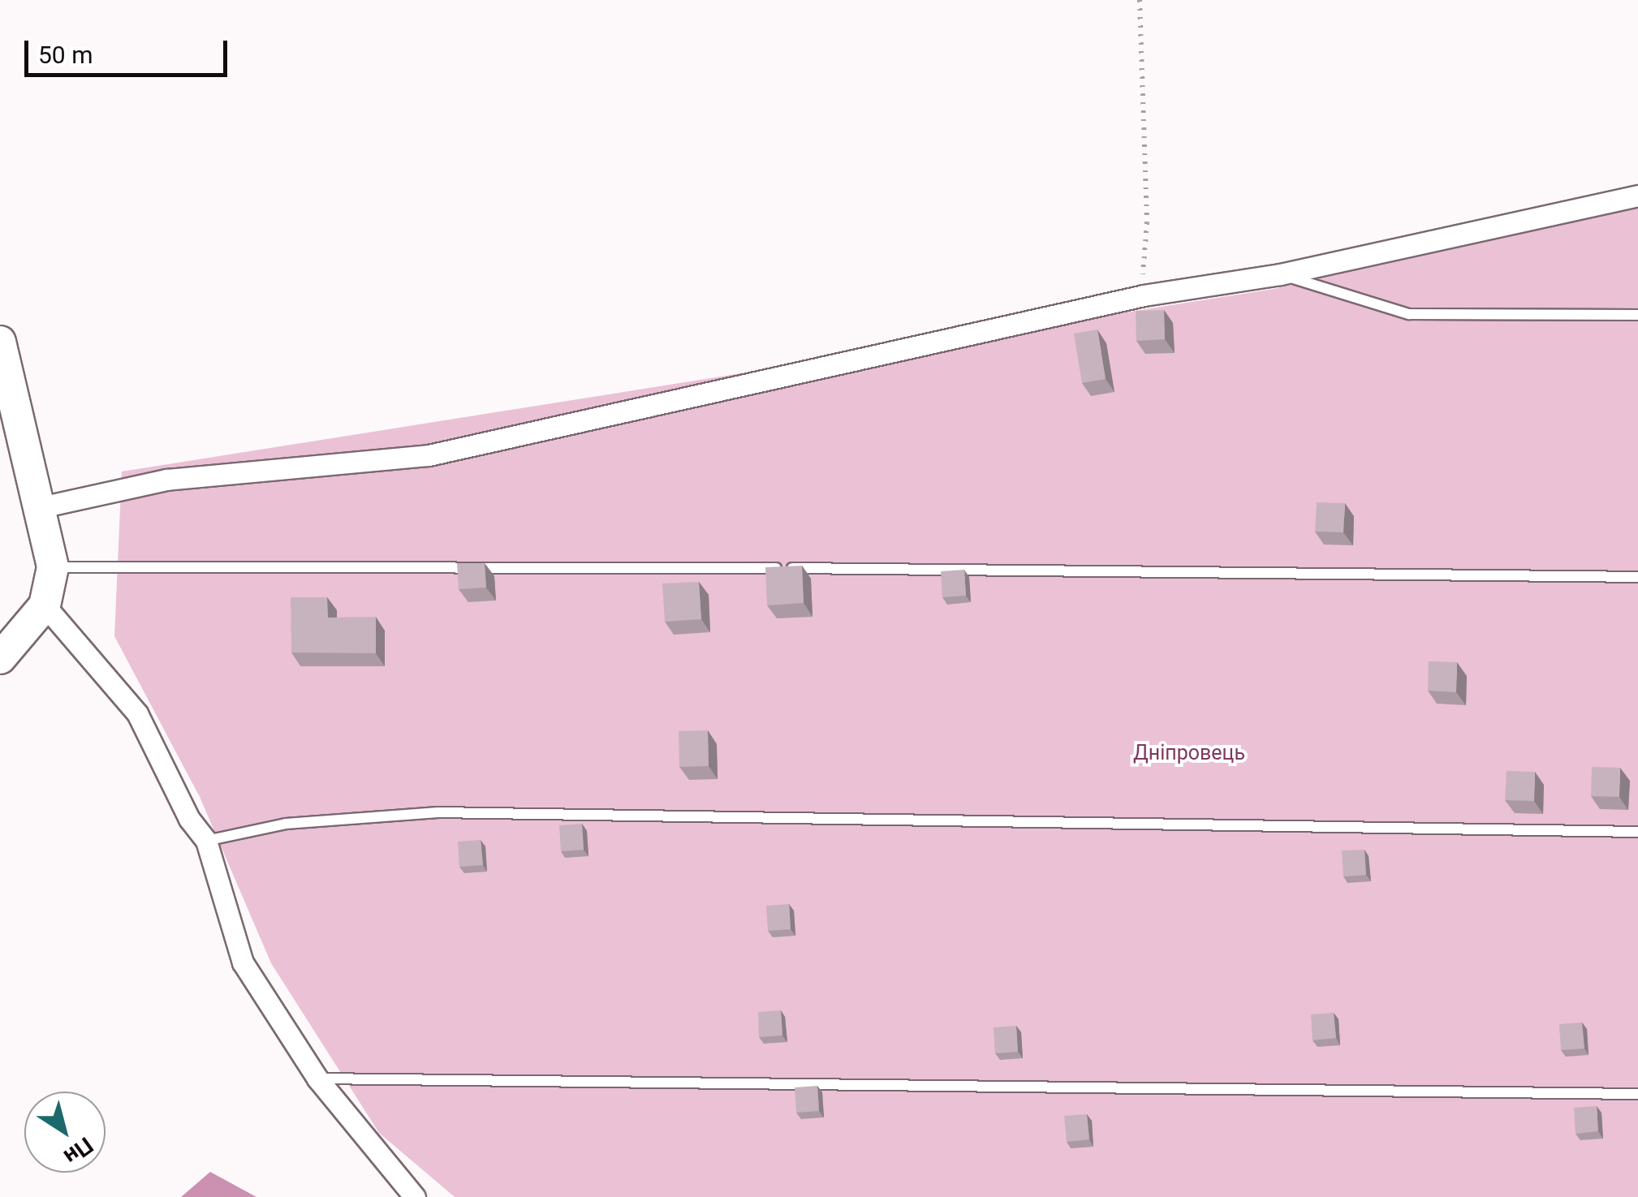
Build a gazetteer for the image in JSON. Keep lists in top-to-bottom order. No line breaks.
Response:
{"parks":["Дніпровець"],"scale_bar":"50 m","north":"bottom right"}
